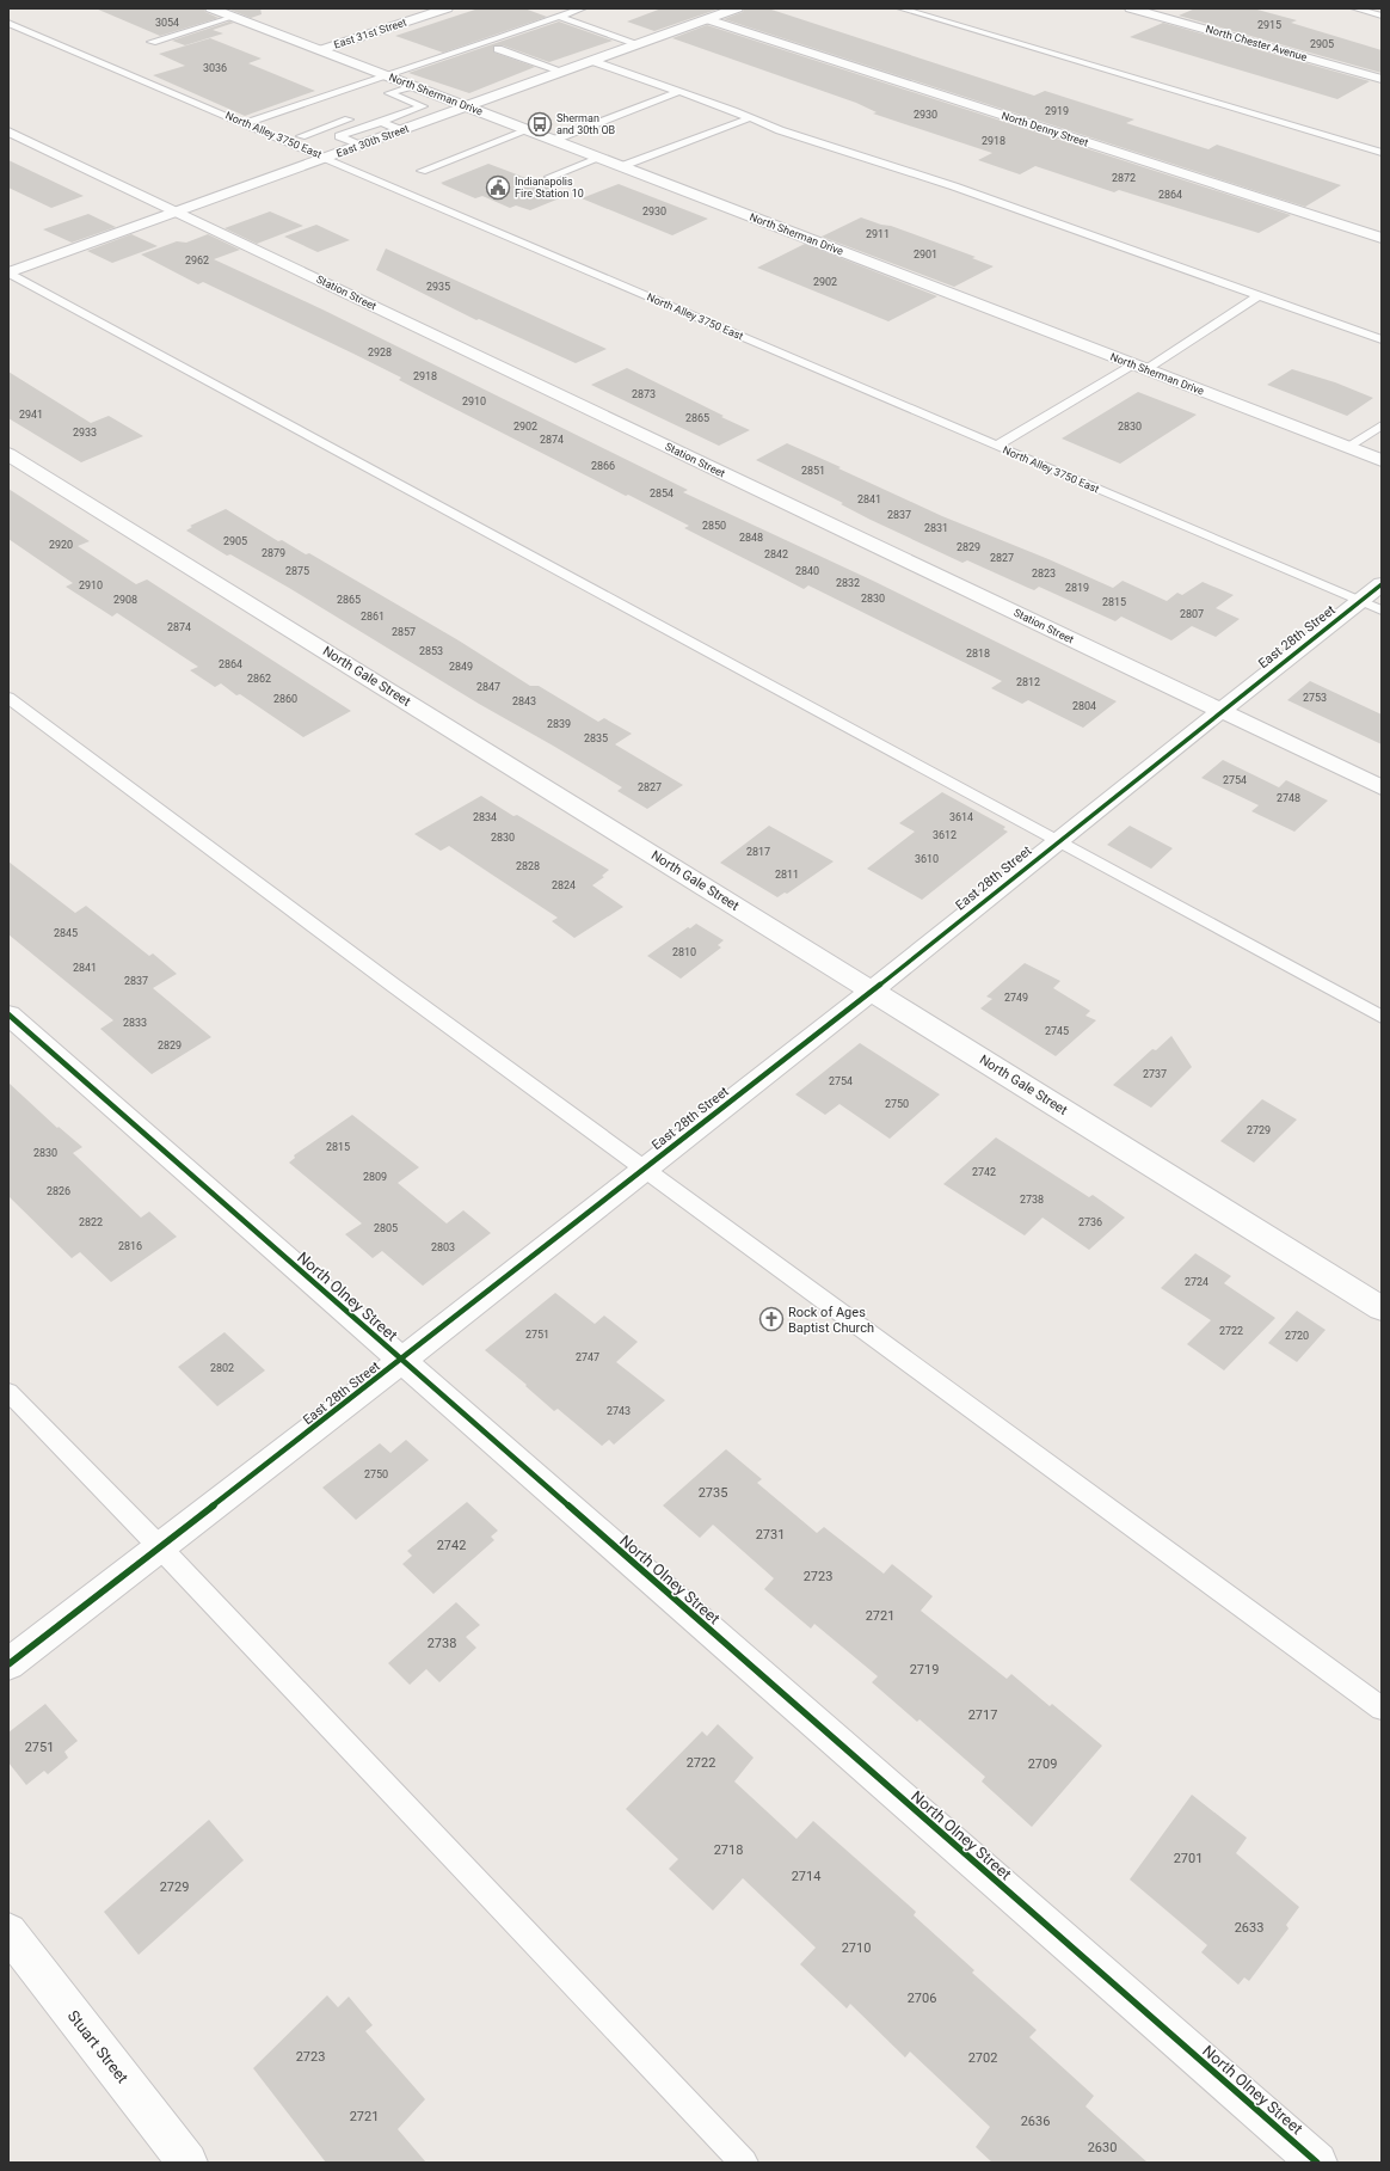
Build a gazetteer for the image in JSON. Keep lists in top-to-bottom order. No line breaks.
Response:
{"streets":{"street":["East 31st Street","North Chester Avenue","North Sherman Drive","North Denny Street","East 30th Street","Station Street","East 28th Street","North Gale Street","North Olney Street","Stuart Street"],"lane":["North Alley 3750 East"]},"crossings":[["East 31st Street","North Sherman Drive"],["North Sherman Drive","East 30th Street"],["North Denny Street","East 30th Street"],["North Alley 3750 East","East 30th Street"],["North Alley 3750 East","East 28th Street"],["East 30th Street","Station Street"],["Station Street","East 28th Street"],["East 28th Street","North Gale Street"],["East 28th Street","North Olney Street"]],"places":{"bus stop":["Sherman and 30th OB"],"public building":["Indianapolis Fire Station 10"],"church":["Rock of Ages Baptist Church"]},"house_numbers":["3054","2915","2905","3036","2919","2930","2918","2872","2864","2930","2911","2901","2962","2902","2935","2928","2918","2873","2910","2941","2865","2902","2830","2933","2874","2866","2851","2854","2841","2837","2850","2831","2848","2905","2920","2829","2879","2842","2827","2875","2840","2823","2832","2910","2819","2830","2908","2865","2815","2807","2861","2874","2857","2853","2818","2864","2849","2862","2812","2847","2753","2860","2843","2804","2839","2835","2754","2827","2748","2834","3614","3612","2830","2817","3610","2828","2811","2824","2845","2810","2841","2837","2749","2833","2745","2829","2737","2754","2750","2729","2815","2830","2742","2809","2826","2738","2822","2736","2805","2816","2803","2724","2722","2751","2720","2747","2802","2743","2750","2735","2731","2742","2723","2721","2738","2719","2717","2751","2722","2709","2718","2701","2714","2729","2633","2710","2706","2723","2702","2721","2636","2630"]}
